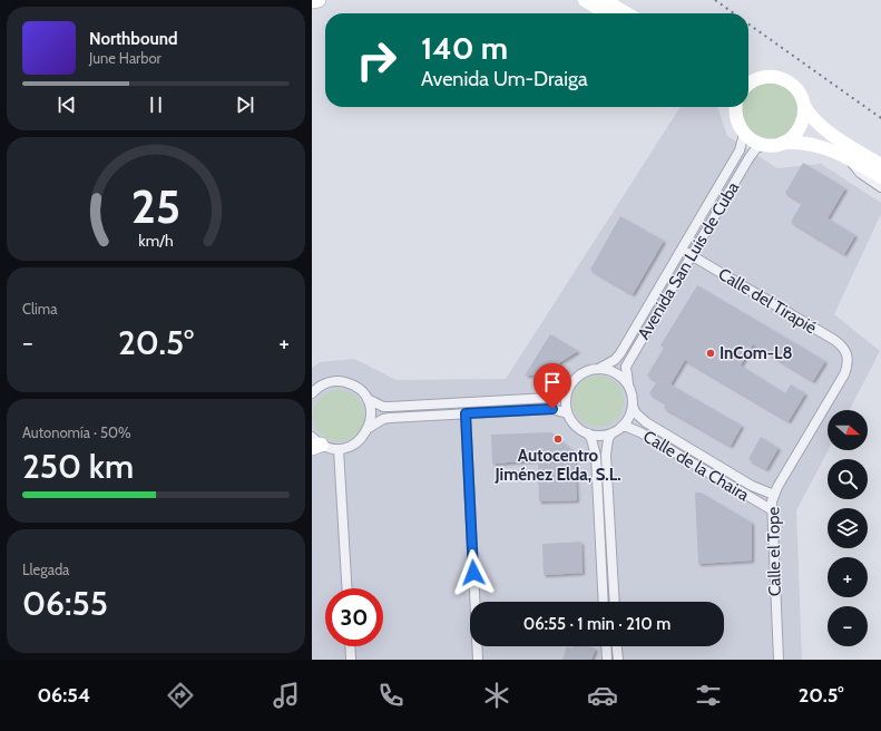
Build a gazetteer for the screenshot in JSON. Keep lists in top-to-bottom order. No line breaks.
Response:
{"streets":{"street":["Avenida San Luis de Cuba","Calle del Tirapié","Calle de la Chaira","Calle el Tope"]},"crossings":[["Avenida San Luis de Cuba","Calle del Tirapié"],["Avenida San Luis de Cuba","Calle de la Chaira"],["Calle del Tirapié","Calle el Tope"],["Calle de la Chaira","Calle el Tope"]],"places":["InCom-L8","Autocentro Jiménez Elda, S.L."],"north":"right","page":{"turn":["140 m","Avenida Um-Draiga"],"song":["Northbound","June Harbor"],"tile":["Clima",["Autonomía · 50%","250 km"],["Llegada","06:55"]],"heat":["−","20.5°","+"],"map_buttons":["+","−"],"limit":"30","trip":"06:55 · 1 min · 210 m","tabs":["06:54","20.5°"],"gauge":["25","km/h"]}}
